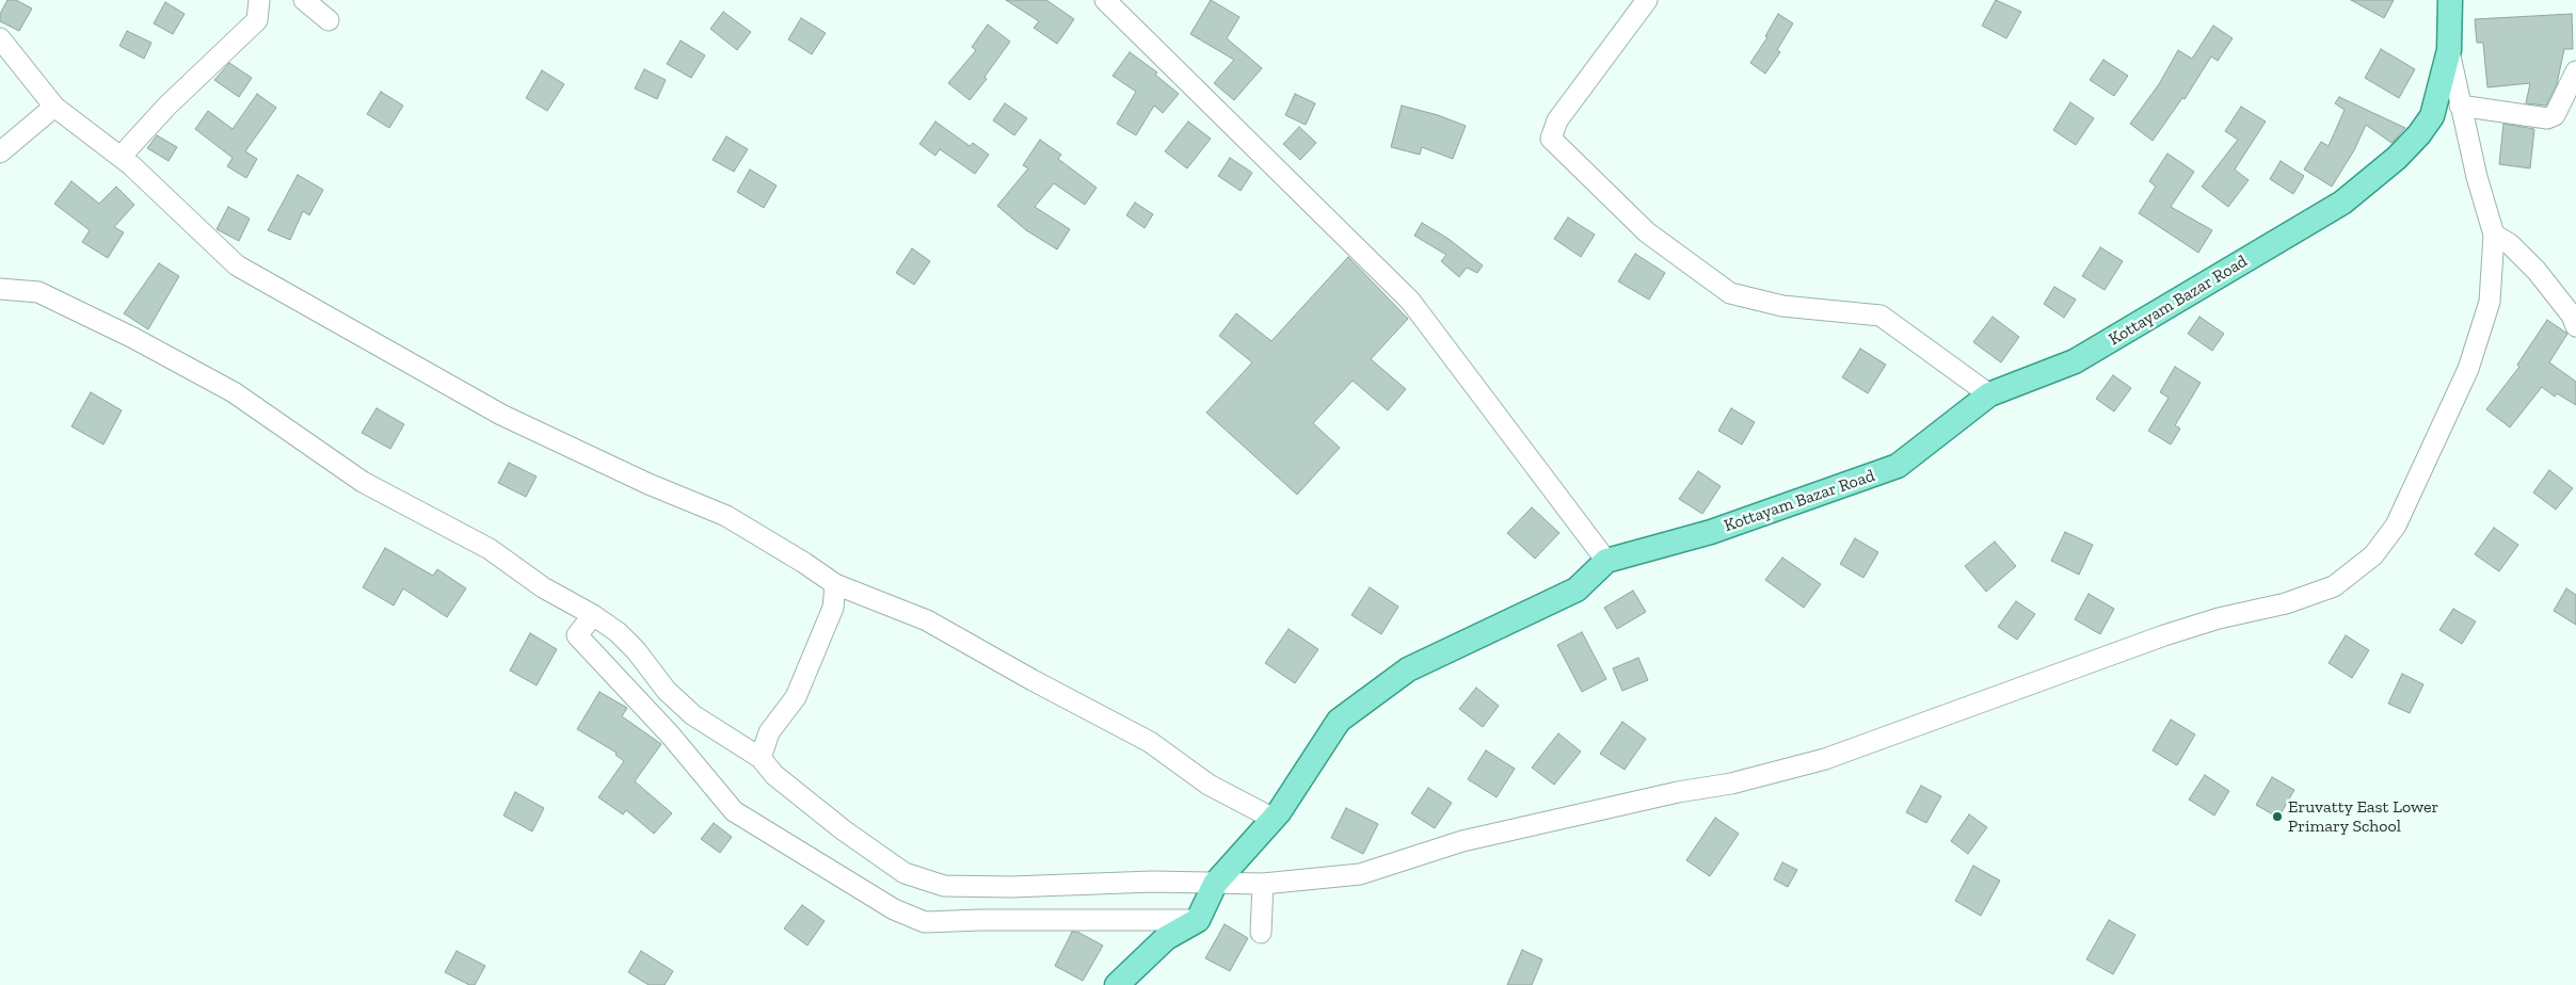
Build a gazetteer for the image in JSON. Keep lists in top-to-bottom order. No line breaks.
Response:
{"streets":{"main road":["Kottayam Bazar Road"]},"places":["Eruvatty East Lower Primary School"]}
